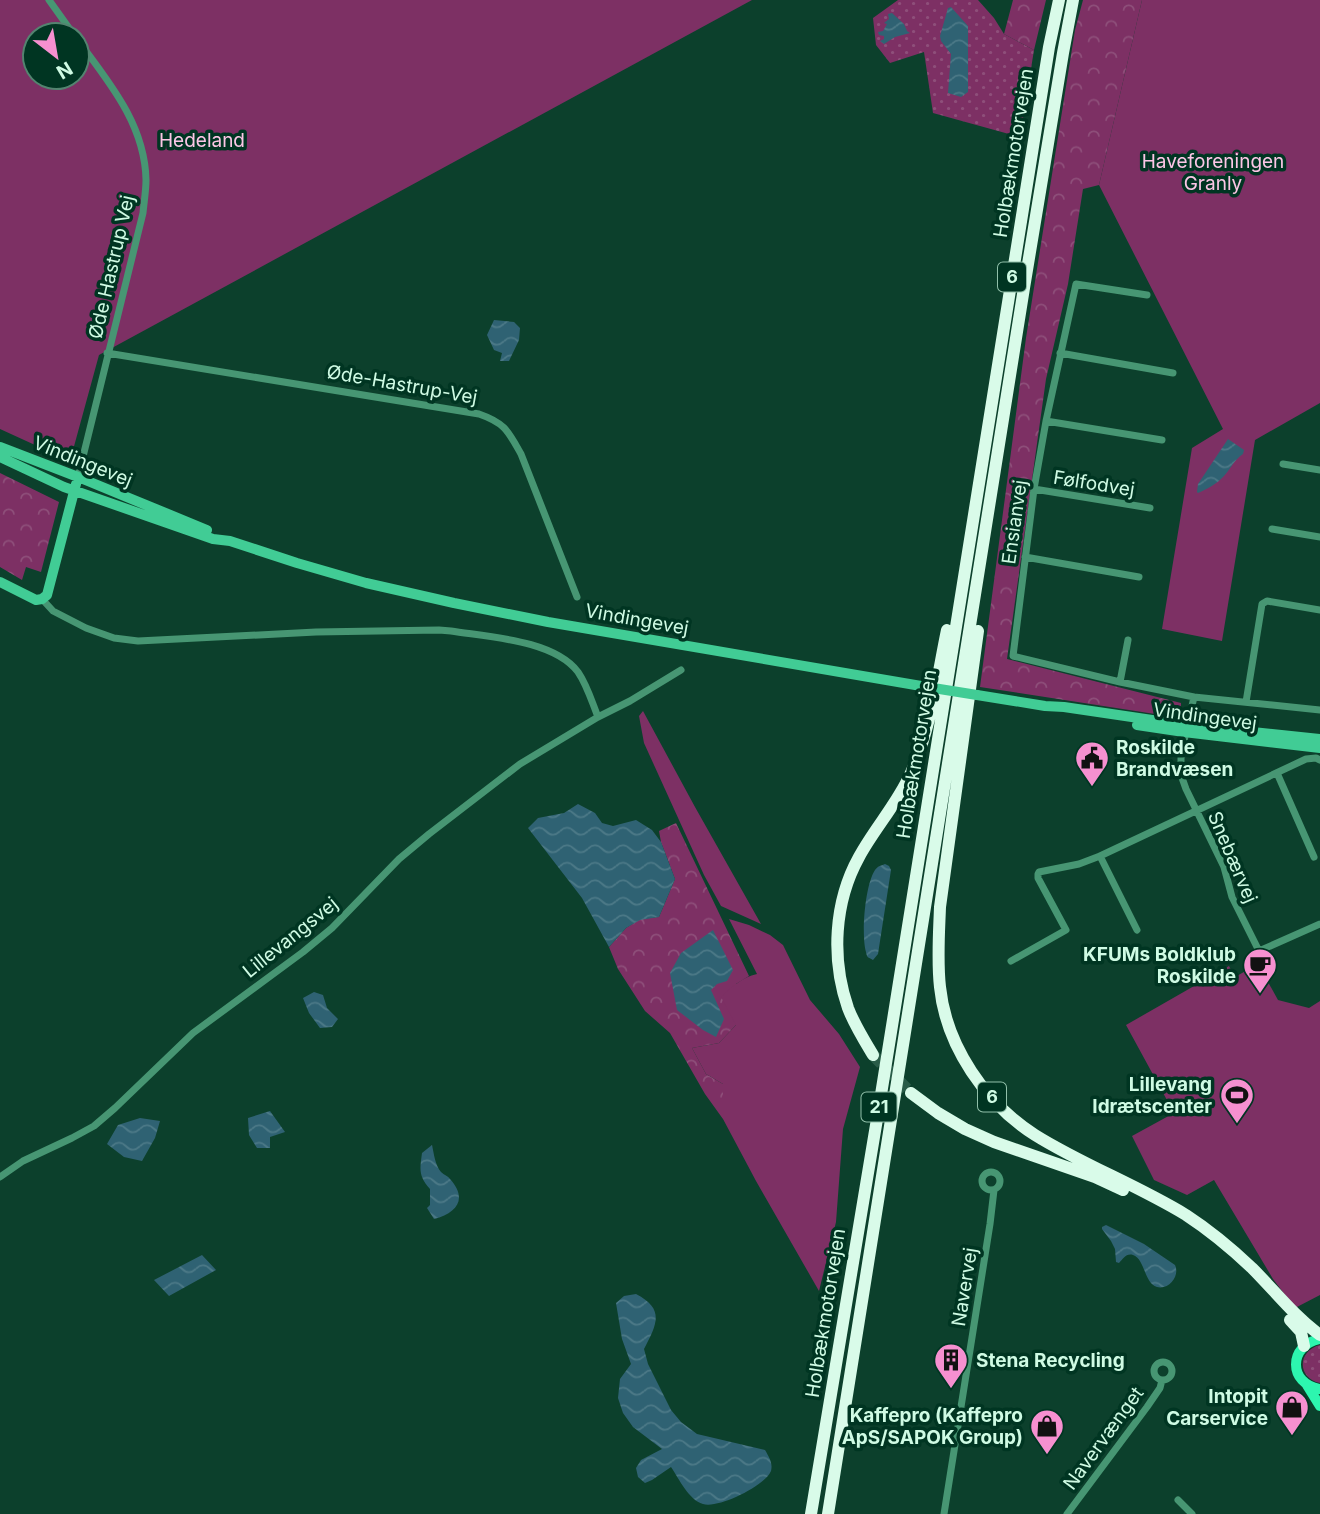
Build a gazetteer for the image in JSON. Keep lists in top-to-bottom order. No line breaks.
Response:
{"streets":{"highway":["Holbækmotorvejen","6","21"],"main road":["Vindingevej"],"street":["Øde Hastrup Vej","Øde-Hastrup-Vej","Følfodvej","Ensianvej","Snebærvej","Lillevangsvej","Navervej","Navervænget"]},"crossings":[["Holbækmotorvejen","6"],["Øde Hastrup Vej","Øde-Hastrup-Vej"],["Øde Hastrup Vej","Vindingevej"],["Vindingevej","Snebærvej"],["Følfodvej","Ensianvej"],["Ensianvej","Snebærvej"]],"parks":["Hedeland","Haveforeningen Granly"],"places":{"public building":["Roskilde Brandvæsen"],"cafe":["KFUMs Boldklub Roskilde"],"sports":["Lillevang Idrætscenter"],"building":["Stena Recycling"],"shop":["Intopit Carservice","Kaffepro (Kaffepro ApS/SAPOK Group)"]},"north":"bottom right"}
